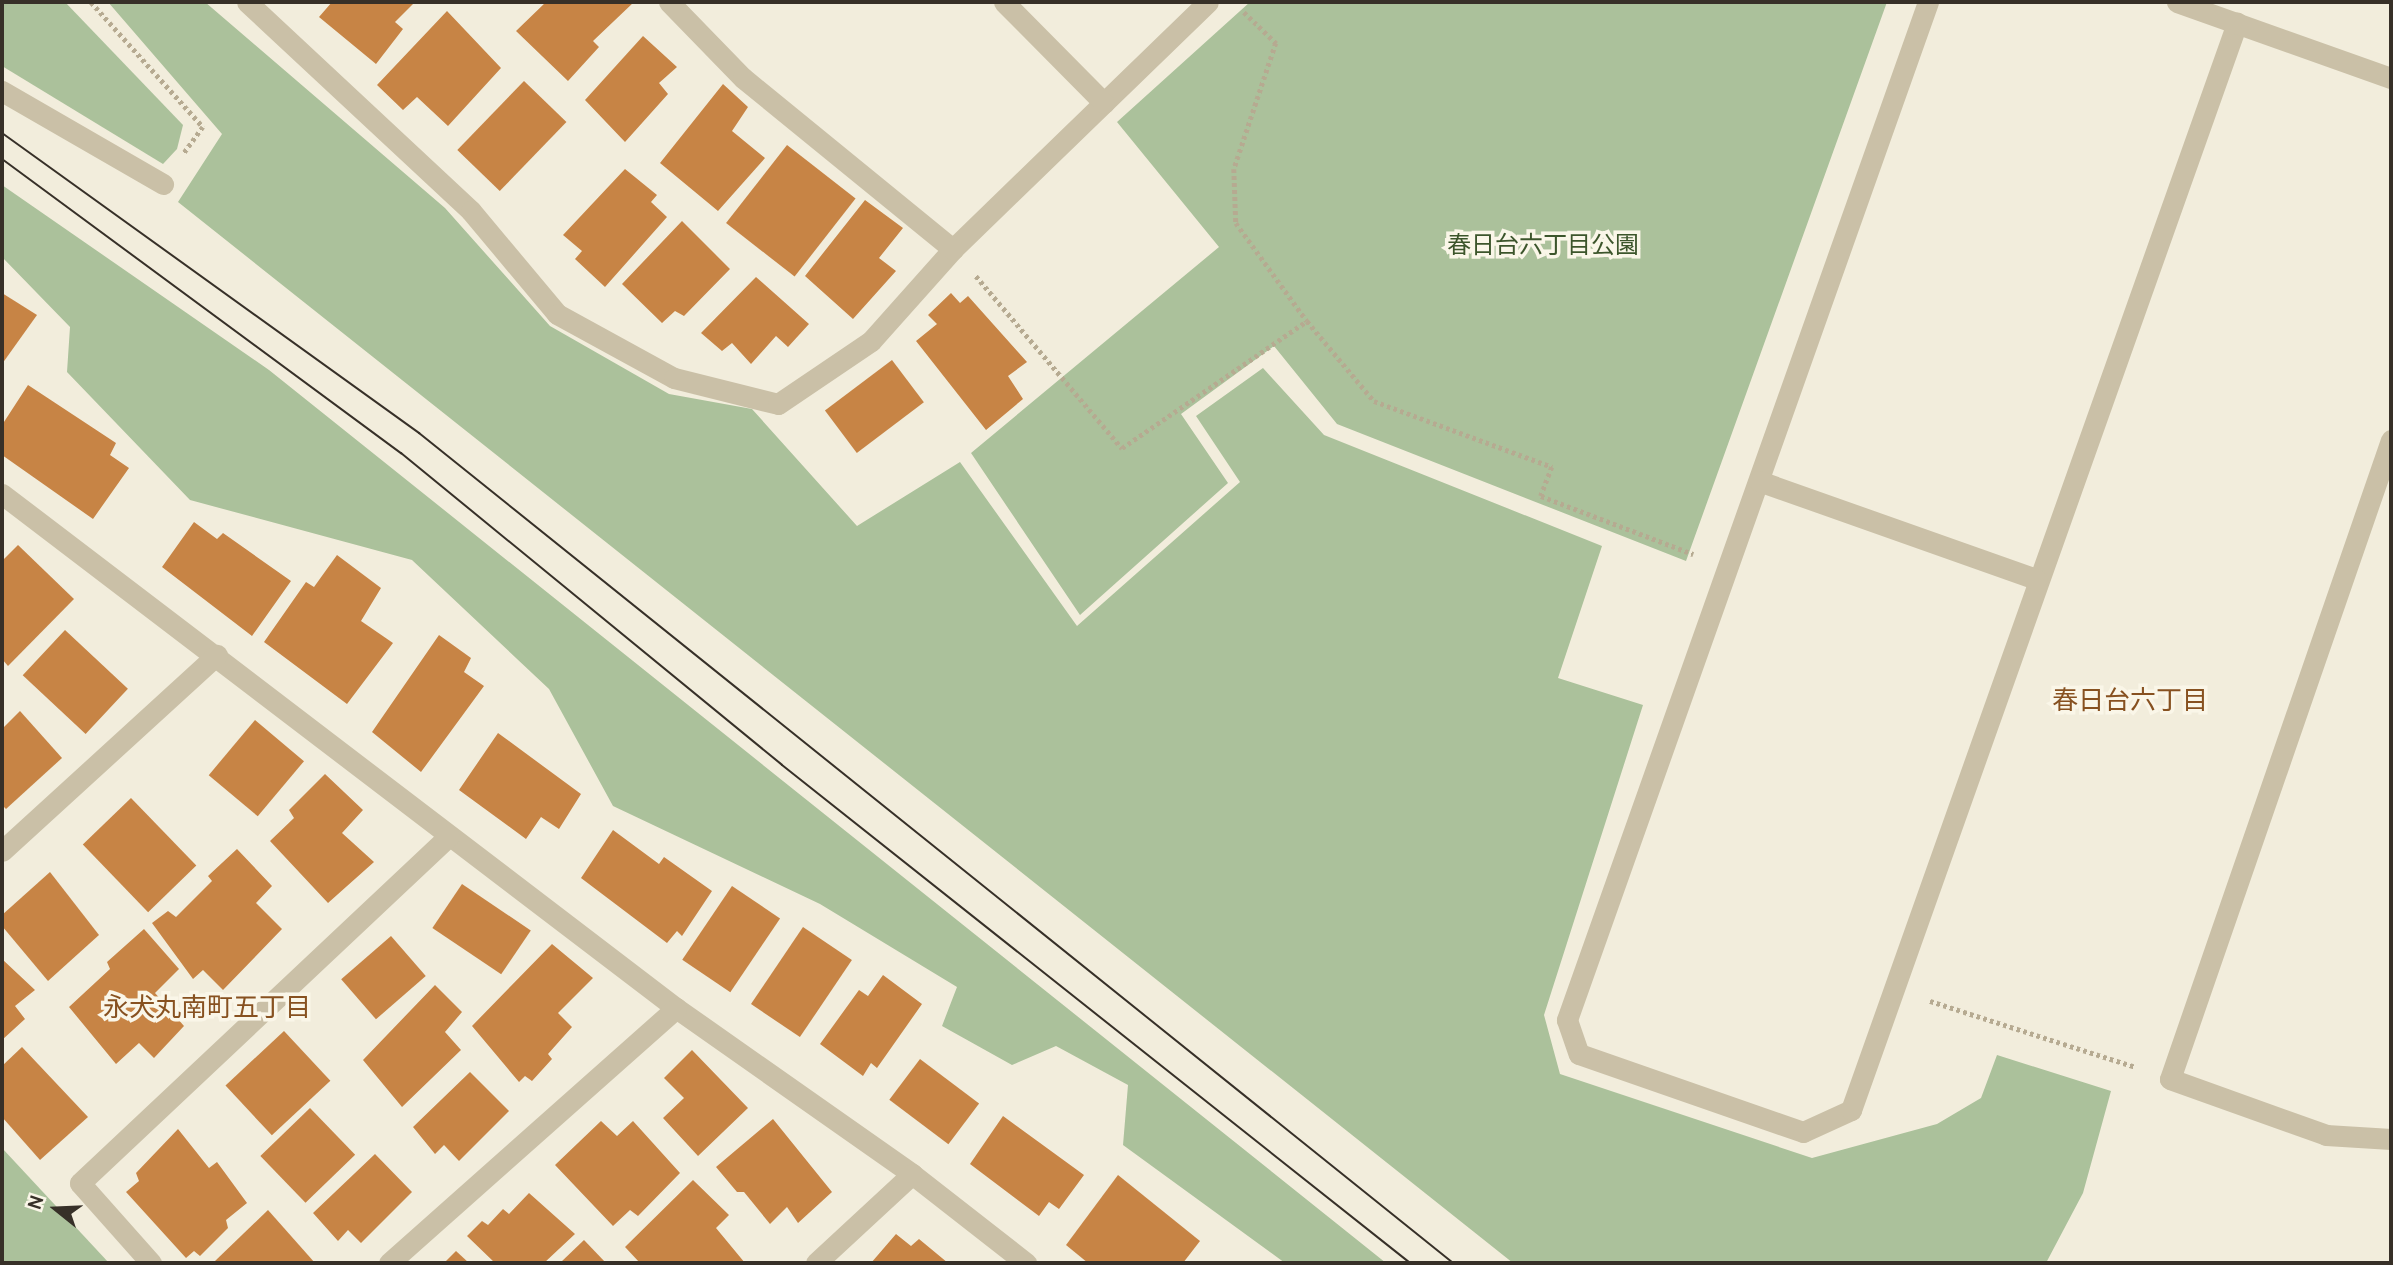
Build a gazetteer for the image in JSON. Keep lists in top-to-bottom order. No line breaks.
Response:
{"districts":["春日台六丁目","永犬丸南町五丁目"],"parks":["春日台六丁目公園"],"north":"left"}
